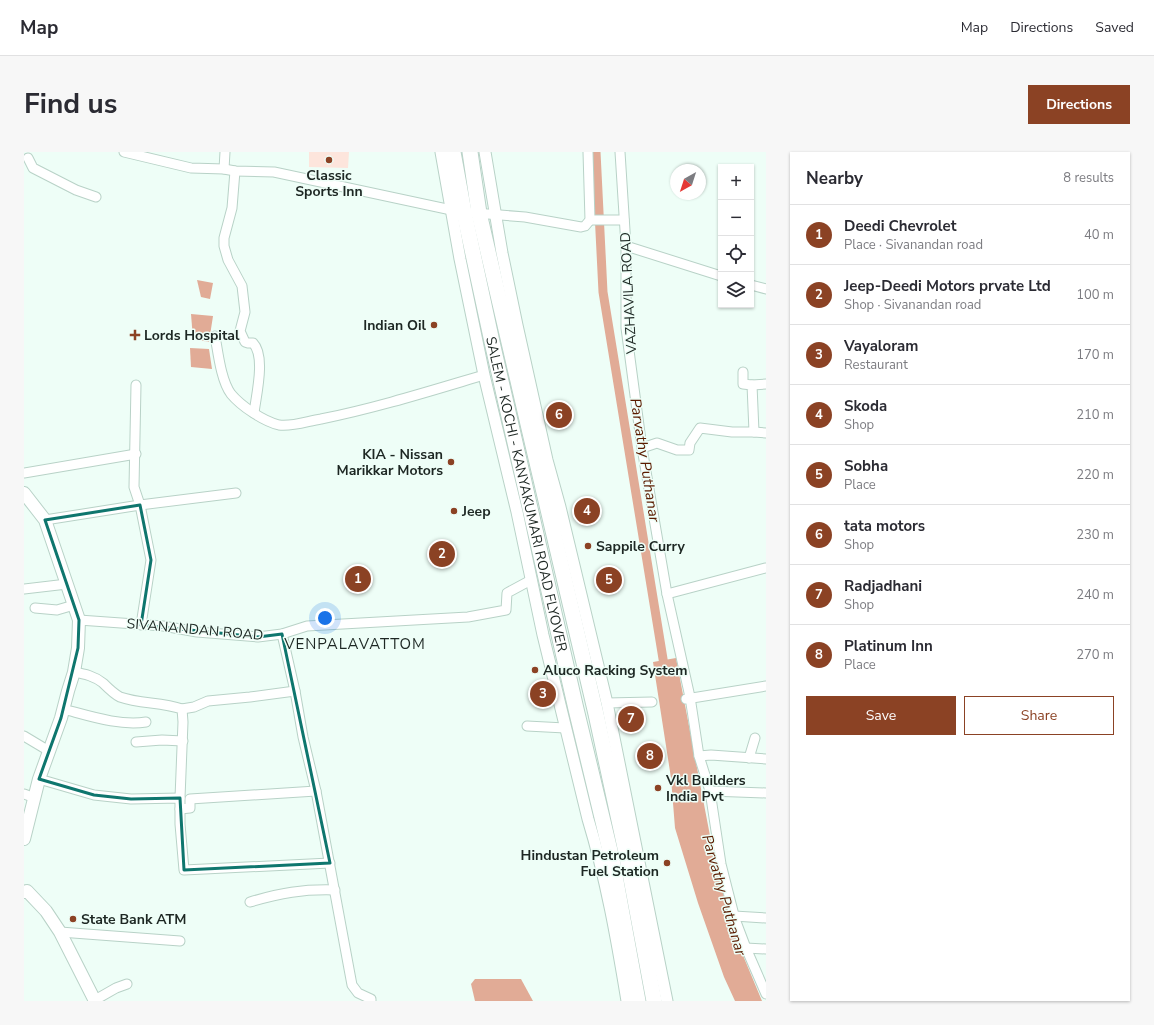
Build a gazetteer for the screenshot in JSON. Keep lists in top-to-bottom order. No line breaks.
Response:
{"streets":{"highway":["SALEM - KOCHI - KANYAKUMARI ROAD FLYOVER"],"street":["VAZHAVILA ROAD","SIVANANDAN ROAD"]},"districts":["VENPALAVATTOM"],"water":["Parvathy Puthanar"],"places":{"other":["Classic Sports Inn","Indian Oil","KIA - Nissan Marikkar Motors","Jeep","Sappile Curry","Aluco Racking System","Vkl Builders India Pvt","Hindustan Petroleum Fuel Station","State Bank ATM"],"health":["Lords Hospital"]},"north":"bottom left","page":{"header":"Map","nav":["Map","Directions","Saved"],"title":"Find us","buttons":["Directions",["Save","Share"]],"heading":["Nearby","8 results"],"map_buttons":["+","−"],"list":[{"mark":"1","name":"Deedi Chevrolet","note":"Place · Sivanandan road","value":"40 m"},{"mark":"2","name":"Jeep-Deedi Motors prvate Ltd","note":"Shop · Sivanandan road","value":"100 m"},{"mark":"3","name":"Vayaloram","note":"Restaurant","value":"170 m"},{"mark":"4","name":"Skoda","note":"Shop","value":"210 m"},{"mark":"5","name":"Sobha","note":"Place","value":"220 m"},{"mark":"6","name":"tata motors","note":"Shop","value":"230 m"},{"mark":"7","name":"Radjadhani","note":"Shop","value":"240 m"},{"mark":"8","name":"Platinum Inn","note":"Place","value":"270 m"}],"pins":["6","4","2","1","5","3","7","8"]}}
